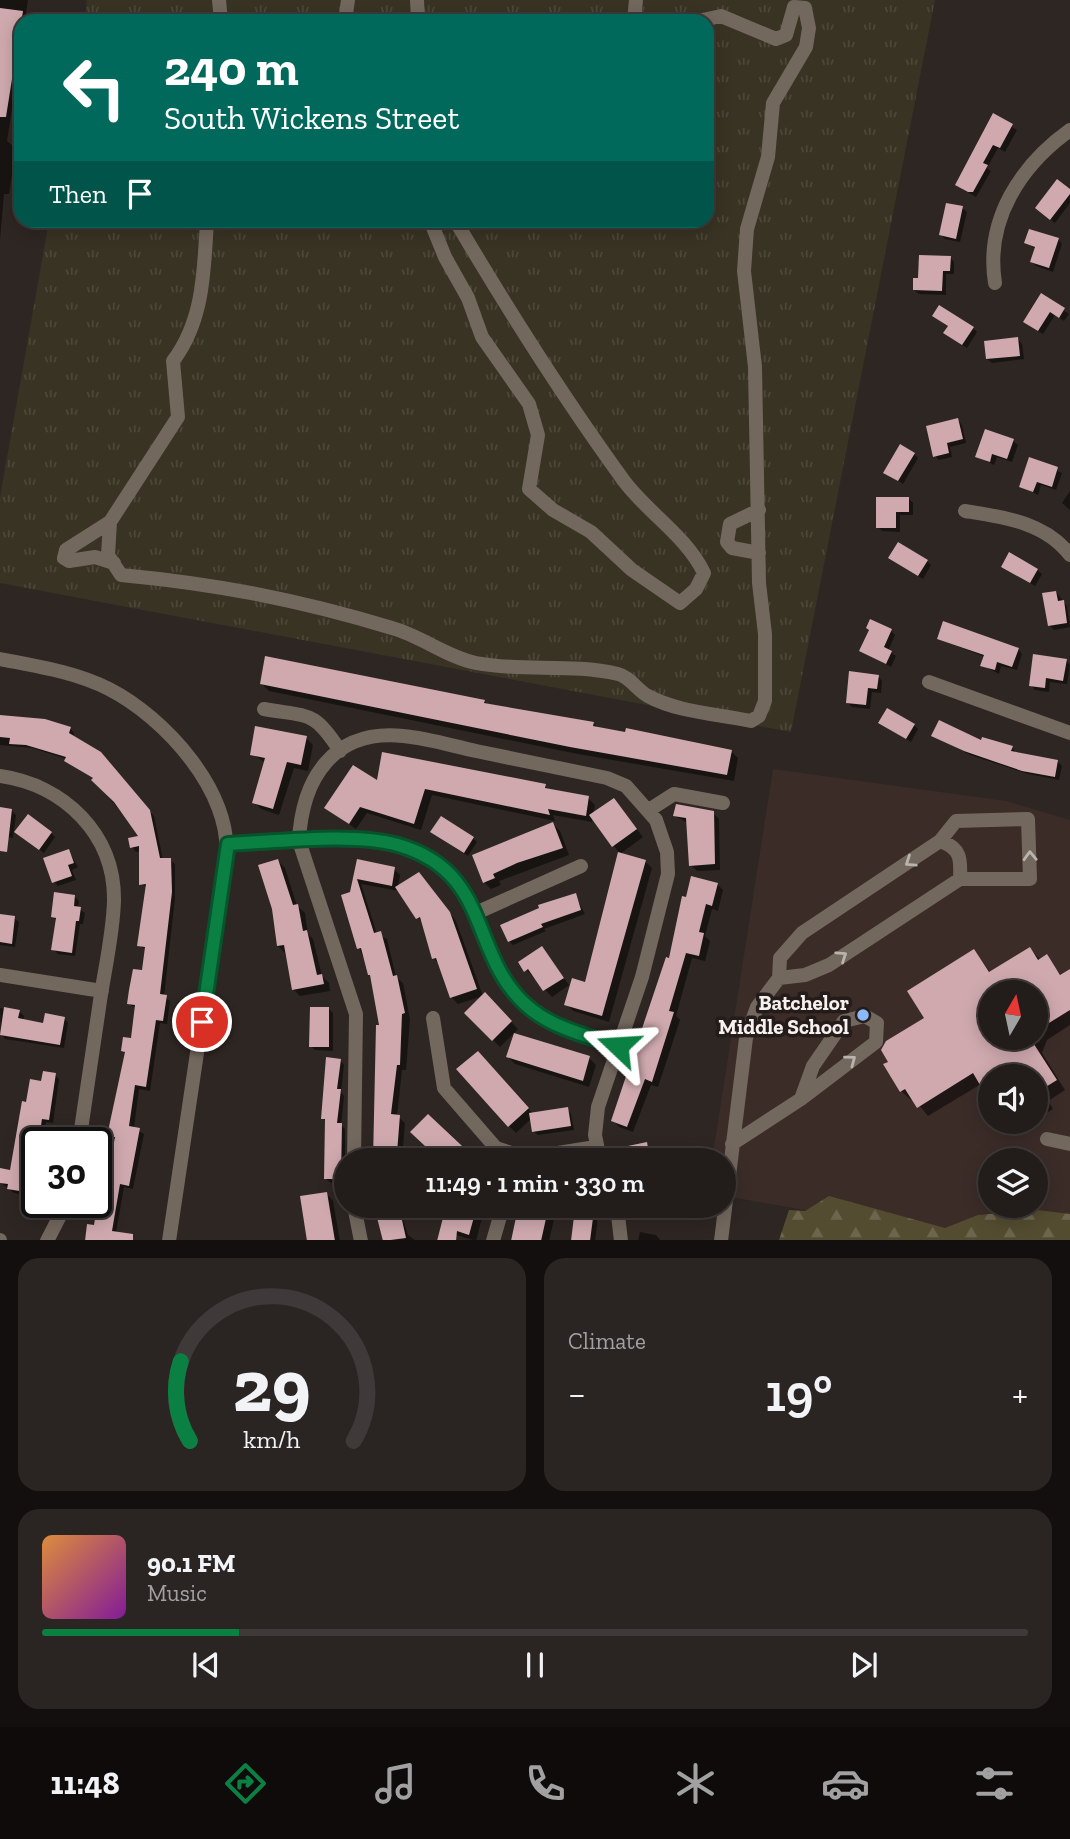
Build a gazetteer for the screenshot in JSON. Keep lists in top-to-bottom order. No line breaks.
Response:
{"places":["Batchelor Middle School"],"north":"top","page":{"turn":["240 m","South Wickens Street"],"then":"Then","limit":"30","trip":"11:49 · 1 min · 330 m","tile":"Climate","heat":["−","19°","+"],"song":["90.1 FM","Music"],"tabs":"11:48","gauge":["29","km/h"]}}
